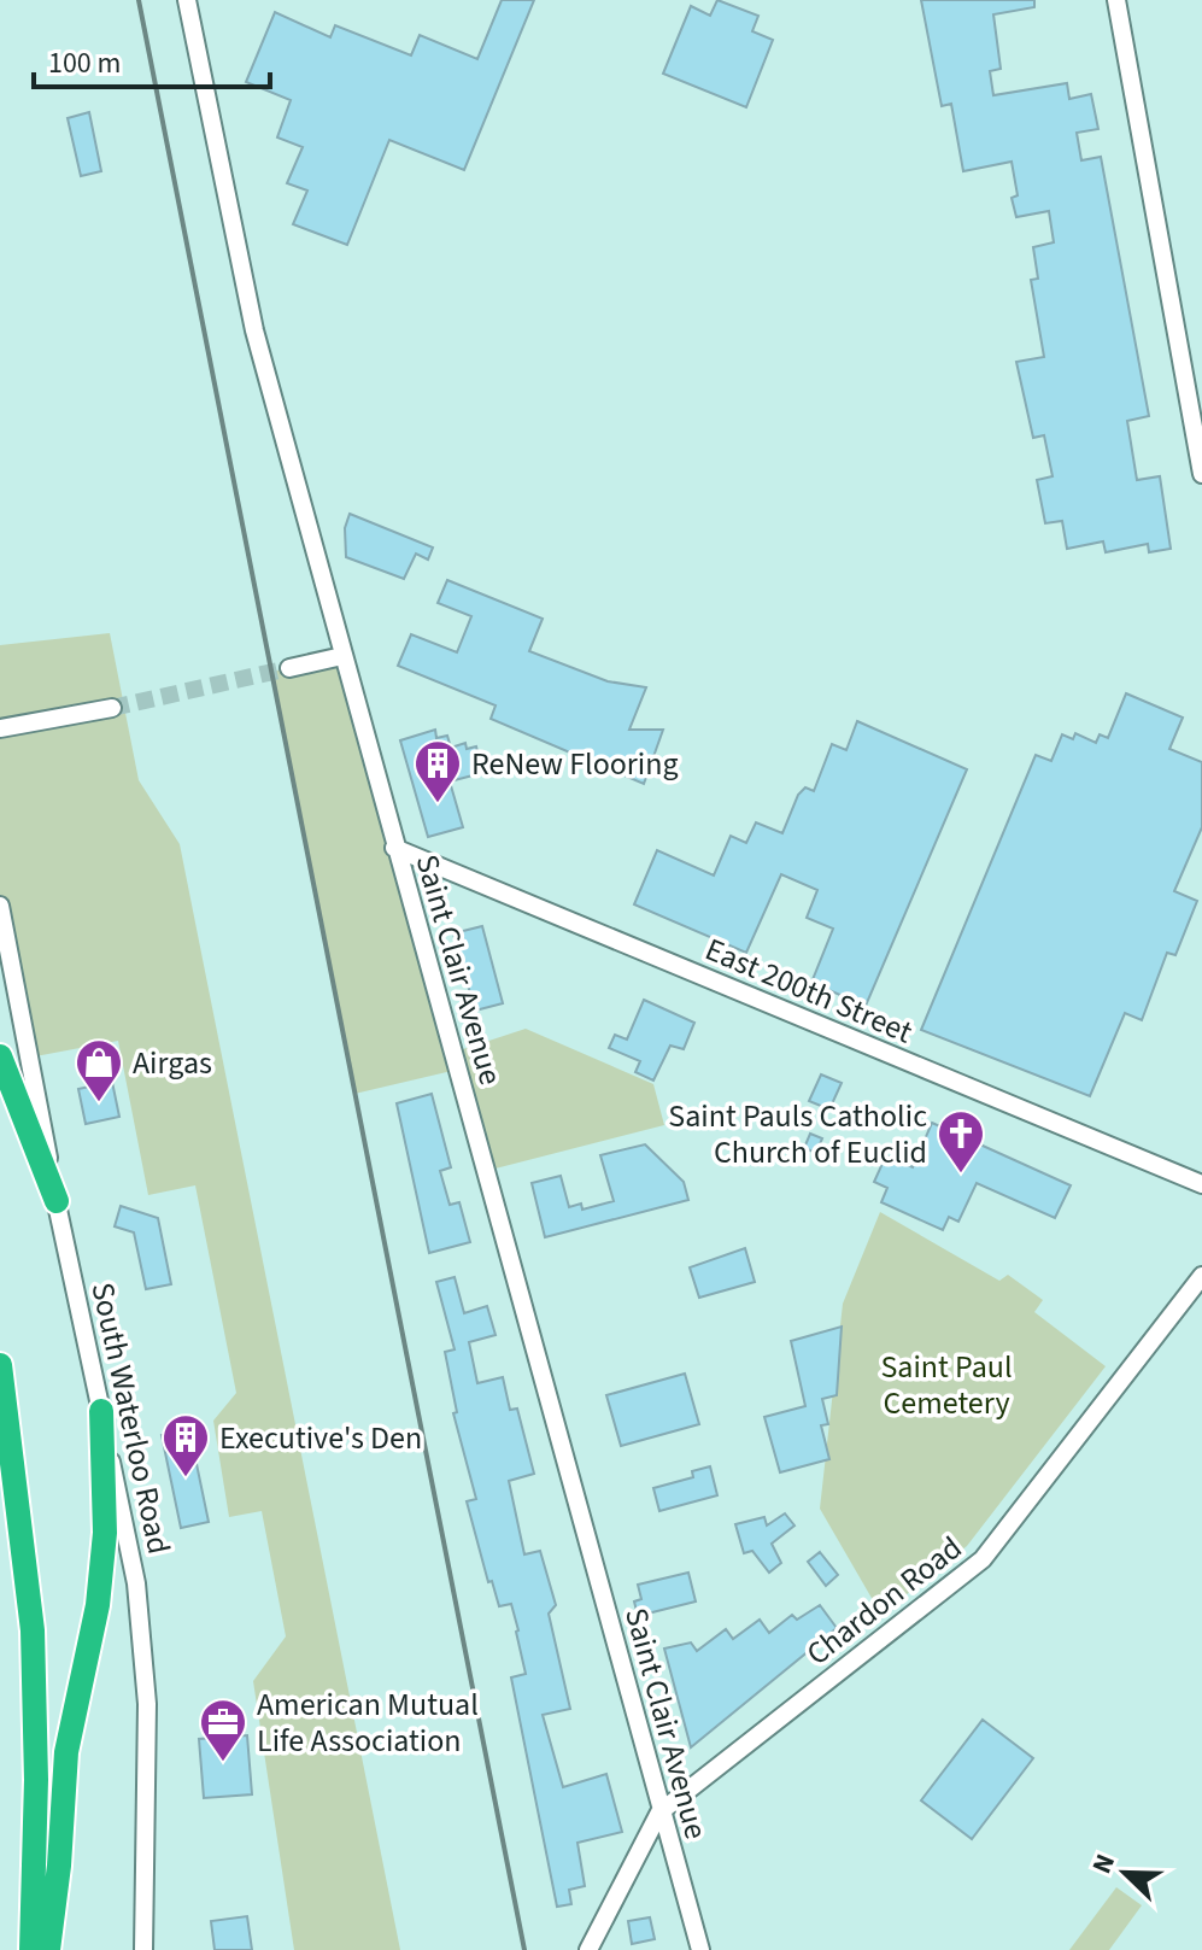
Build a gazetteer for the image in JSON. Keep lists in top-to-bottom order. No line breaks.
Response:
{"streets":{"street":["Saint Clair Avenue","East 200th Street","South Waterloo Road","Chardon Road"]},"crossings":[["Saint Clair Avenue","East 200th Street"],["Saint Clair Avenue","Chardon Road"]],"parks":["Saint Paul Cemetery"],"places":{"building":["ReNew Flooring","Executive's Den"],"shop":["Airgas"],"church":["Saint Pauls Catholic Church of Euclid"],"office":["American Mutual Life Association"]},"scale_bar":"100 m","north":"top left"}
